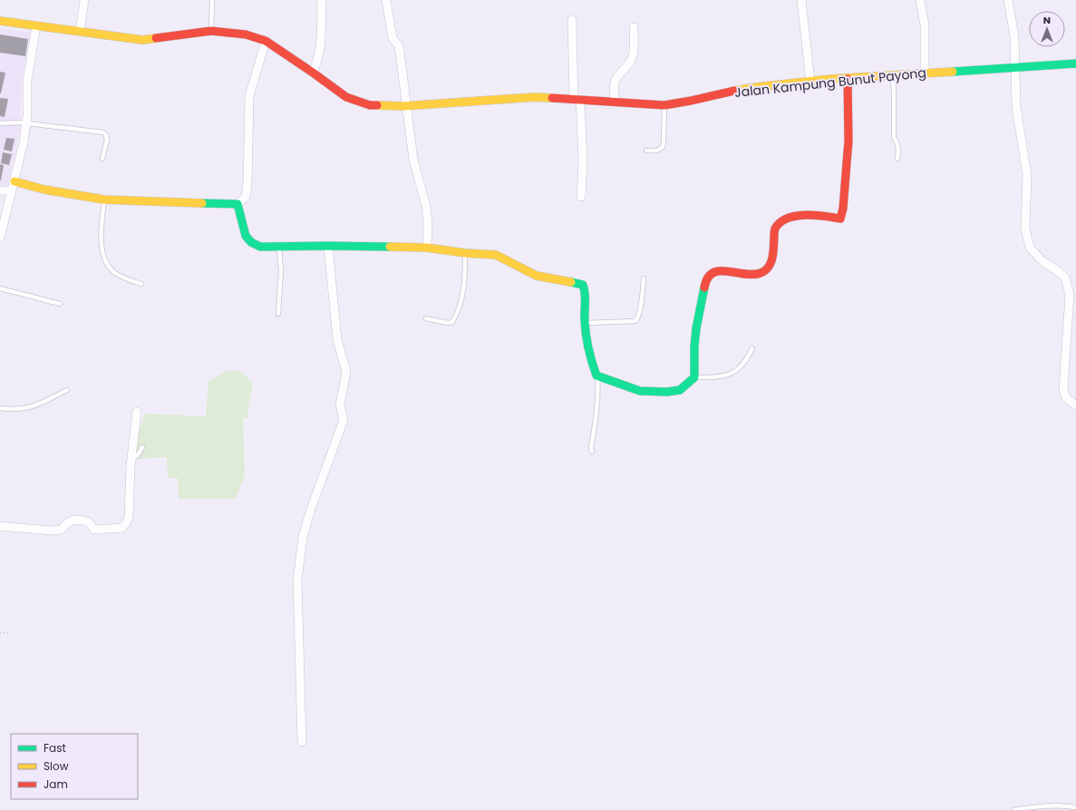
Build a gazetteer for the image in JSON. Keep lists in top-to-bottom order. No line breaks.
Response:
{"streets":{"street":["Jalan Kampung Bunut Payong"]},"legend":["Fast","Slow","Jam"],"north":"top"}
